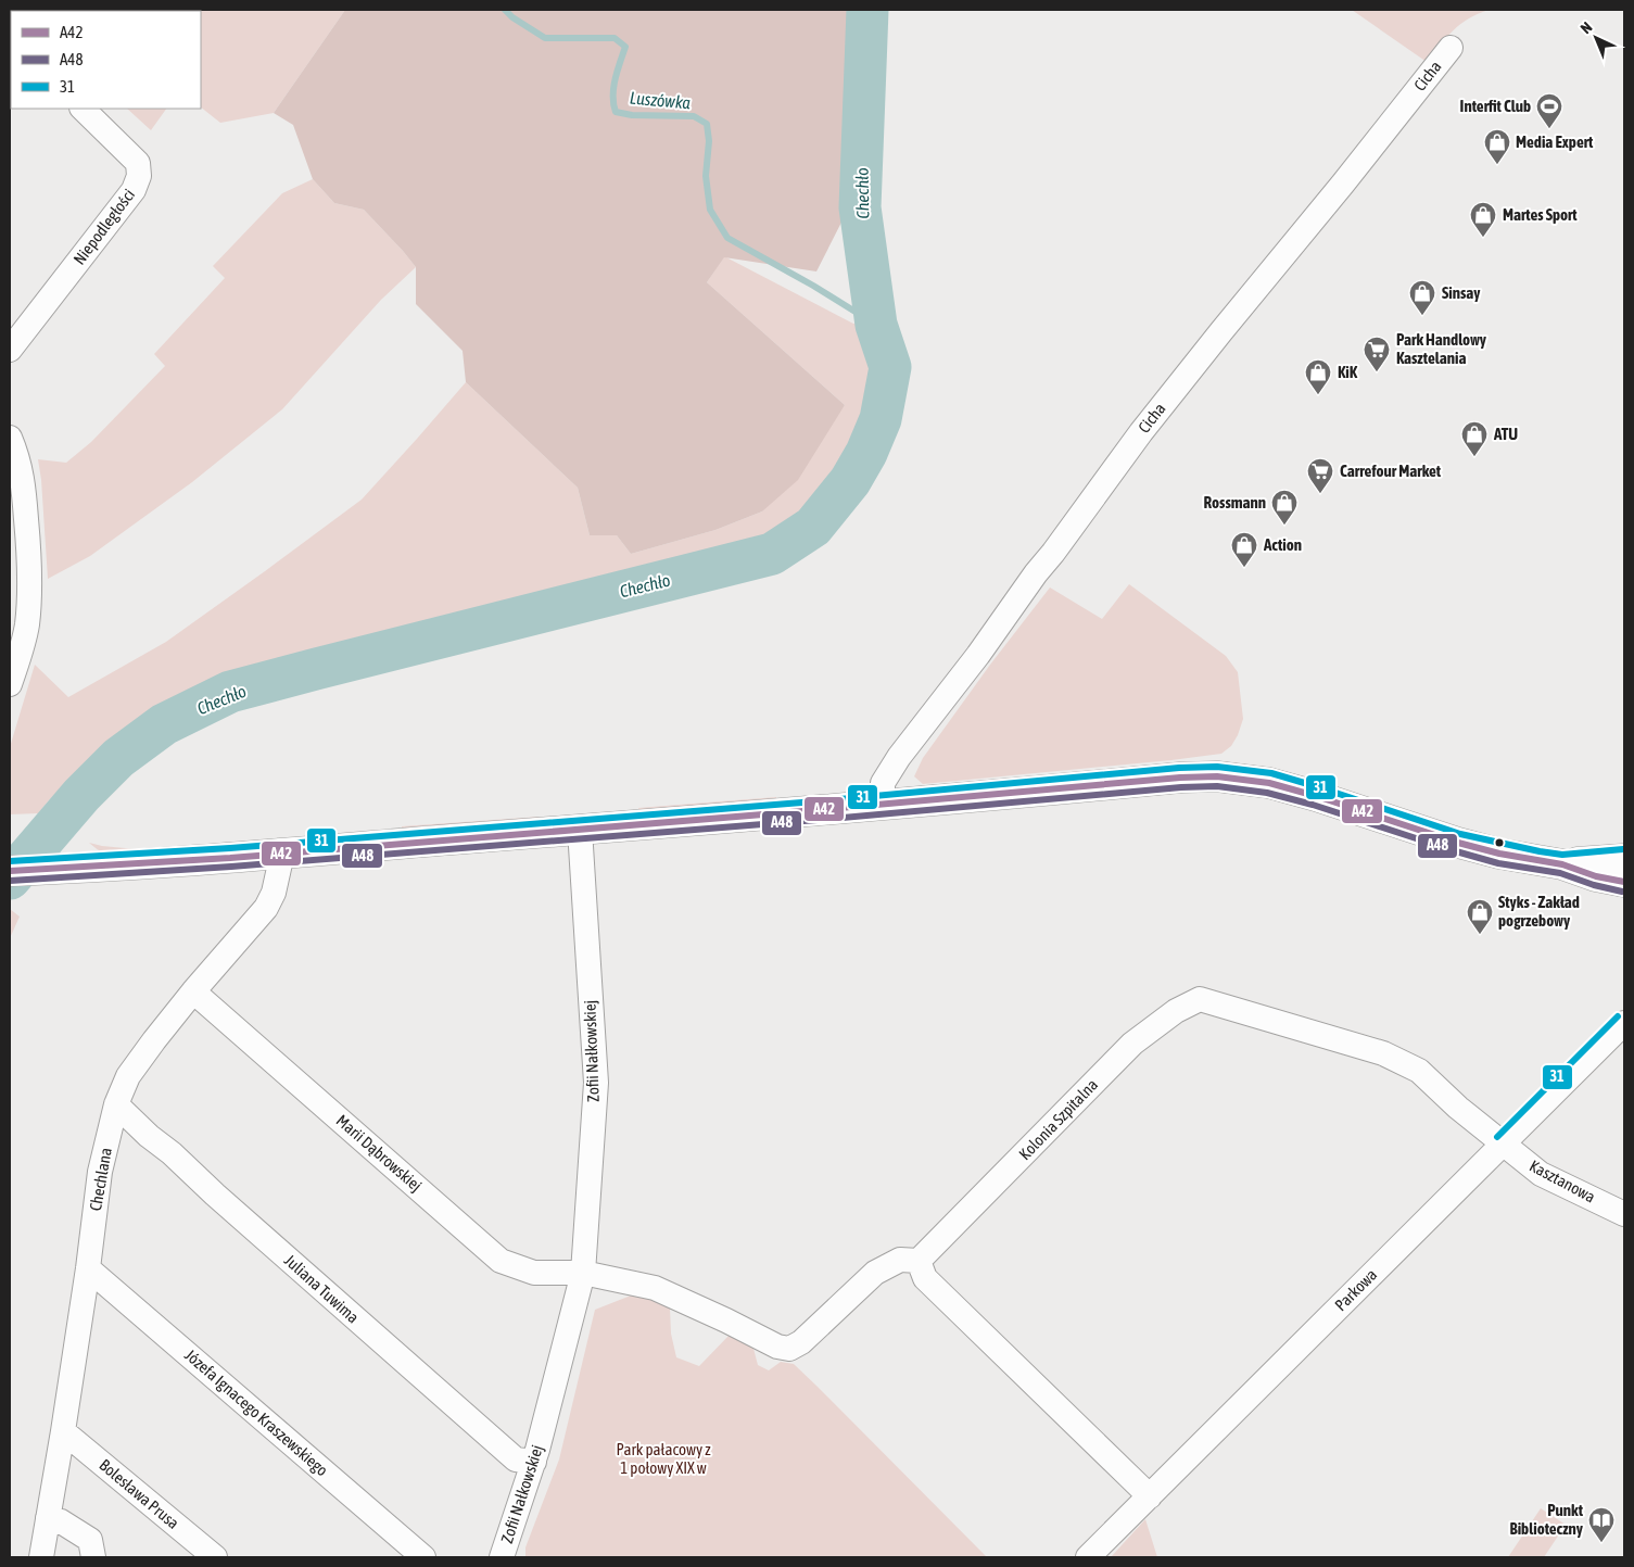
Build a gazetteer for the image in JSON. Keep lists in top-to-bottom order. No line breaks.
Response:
{"streets":{"street":["Cicha","Niepodległości","Zofii Nałkowskiej","Kolonia Szpitalna","Marii Dąbrowskiej","Chechlana","Kasztanowa","Juliana Tuwima","Parkowa","Józefa Ignacego Kraszewskiego","Bolesława Prusa"]},"crossings":[["Zofii Nałkowskiej","Marii Dąbrowskiej"],["Zofii Nałkowskiej","Juliana Tuwima"],["Kolonia Szpitalna","Kasztanowa"],["Kolonia Szpitalna","Parkowa"],["Marii Dąbrowskiej","Chechlana"],["Chechlana","Juliana Tuwima"],["Chechlana","Józefa Ignacego Kraszewskiego"],["Chechlana","Bolesława Prusa"],["Kasztanowa","Parkowa"]],"water":["Luszówka","Chechło"],"parks":["Park pałacowy z 1 połowy XIX w"],"places":{"sports":["Interfit Club"],"shop":["Media Expert","Martes Sport","Sinsay","KiK","ATU","Rossmann","Action","Styks - Zakład pogrzebowy"],"supermarket":["Park Handlowy Kasztelania","Carrefour Market"],"library":["Punkt Biblioteczny"]},"lines":["transit line 31","transit line A42","transit line A48"],"legend":["A42","A48","31"],"north":"top left"}
